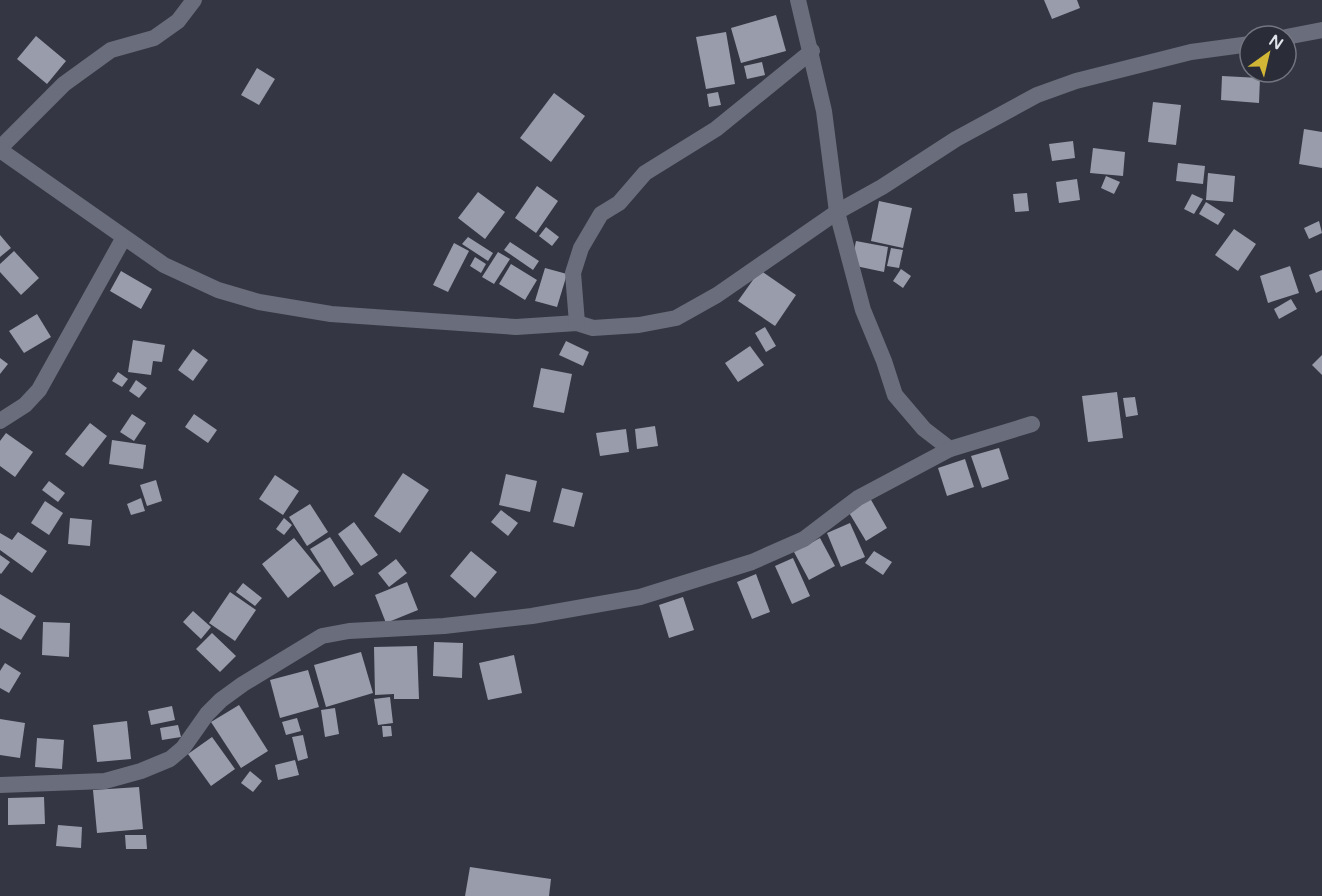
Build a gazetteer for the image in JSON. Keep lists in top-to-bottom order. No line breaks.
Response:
{"north":"top right"}
